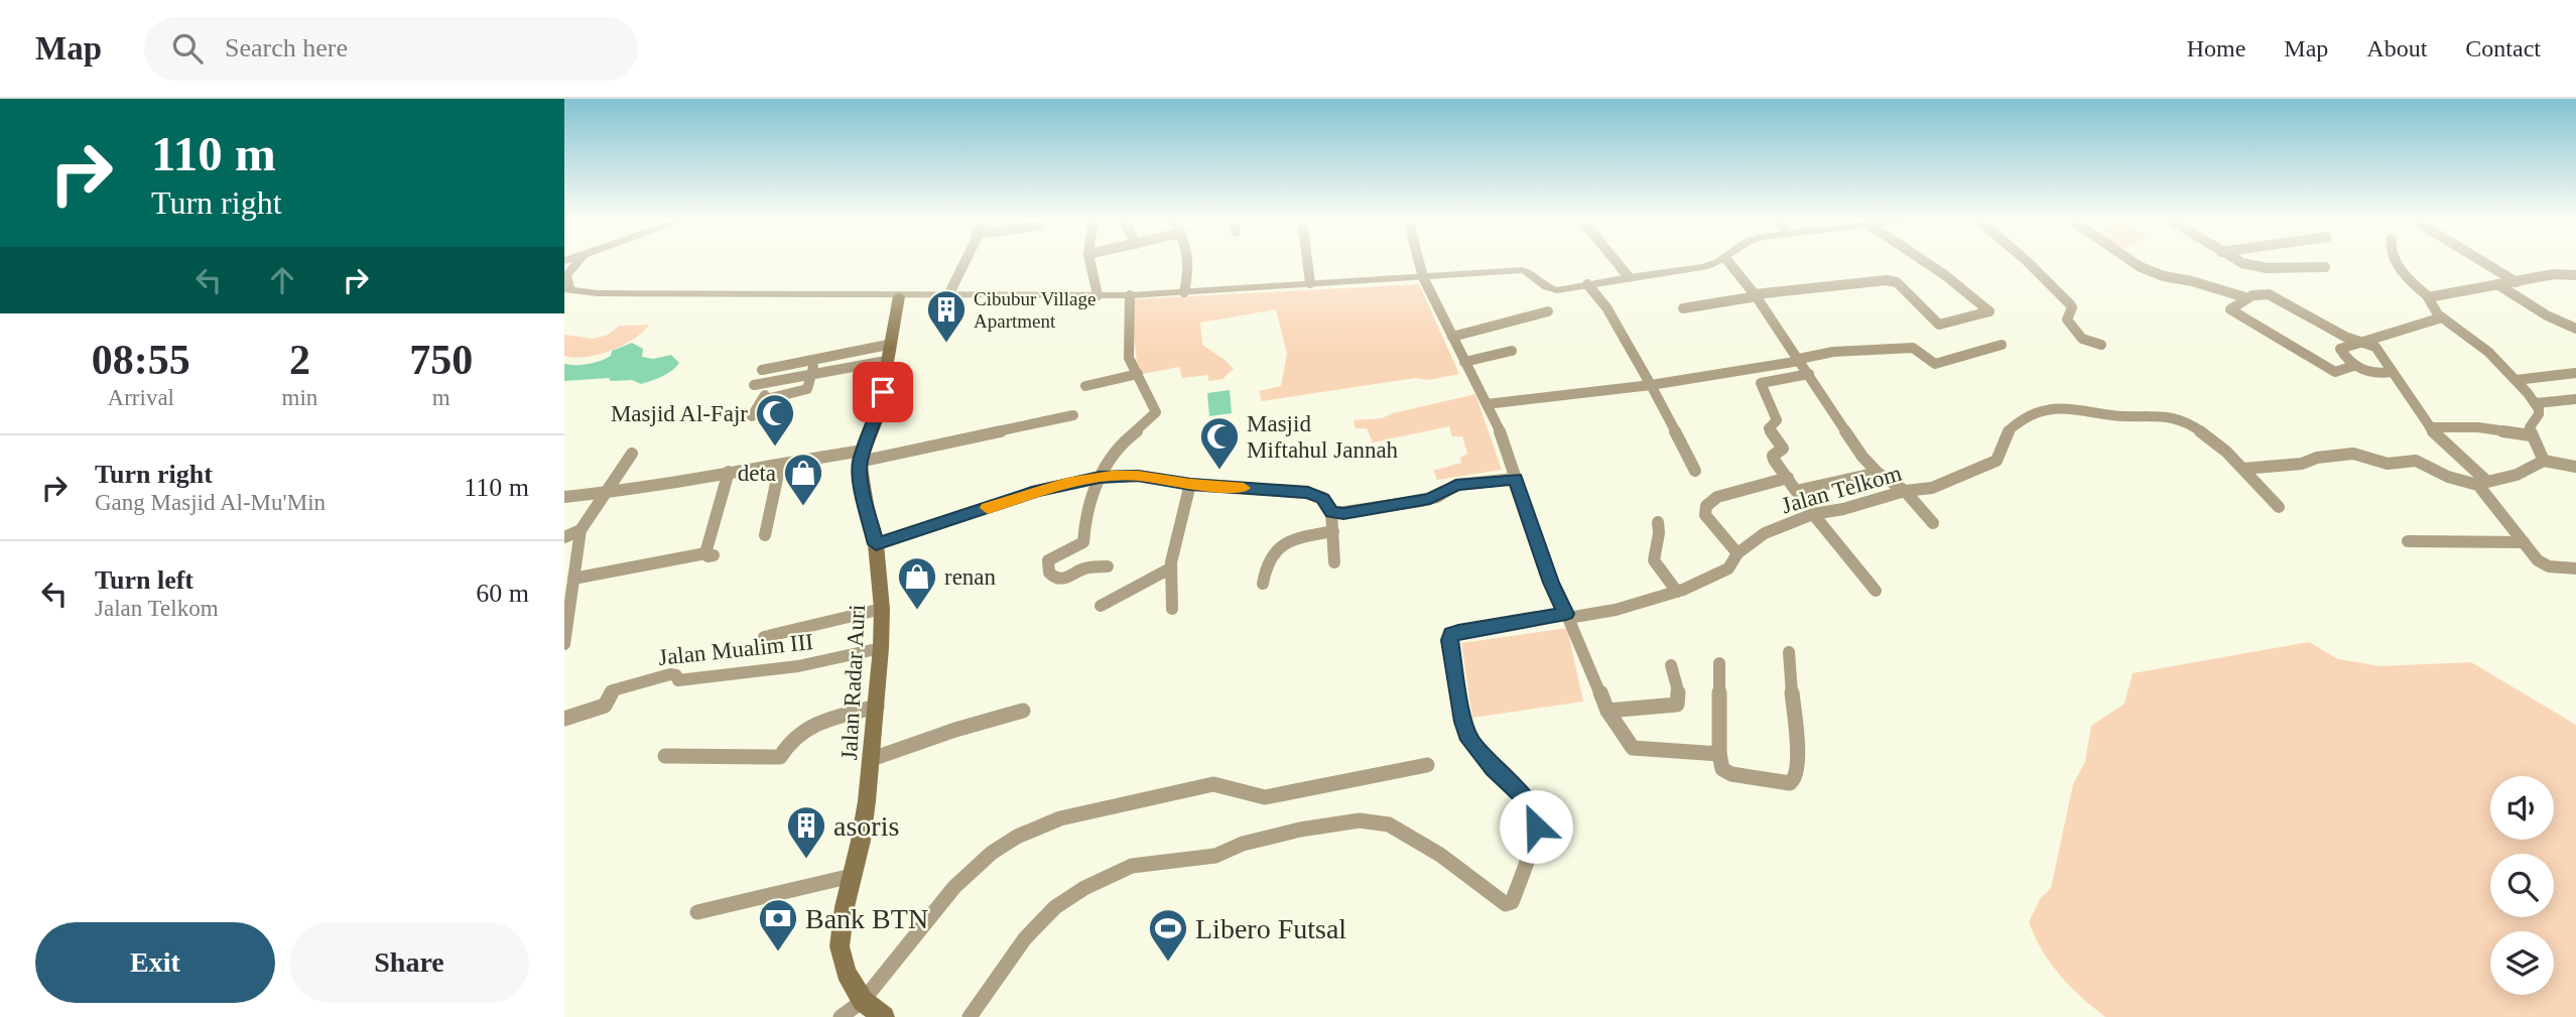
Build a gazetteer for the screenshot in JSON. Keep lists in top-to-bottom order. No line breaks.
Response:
{"streets":{"main road":["Jalan Radar Auri"],"street":["Jalan Telkom","Jalan Mualim III"]},"crossings":[["Jalan Mualim III","Jalan Radar Auri"]],"places":{"building":["Cibubur Village Apartment","asoris"],"mosque":["Masjid Al-Fajr","Masjid Miftahul Jannah"],"shop":["deta","renan"],"bank":["Bank BTN"],"sports":["Libero Futsal"]},"page":{"header":"Map","search":"Search here","nav":["Home","Map","About","Contact"],"turn":["110 m","Turn right"],"eta":["08:55","Arrival","2","min","750","m"],"list":[{"name":"Turn right","note":"Gang Masjid Al-Mu'Min","value":"110 m"},{"name":"Turn left","note":"Jalan Telkom","value":"60 m"}],"buttons":["Exit","Share"]}}
